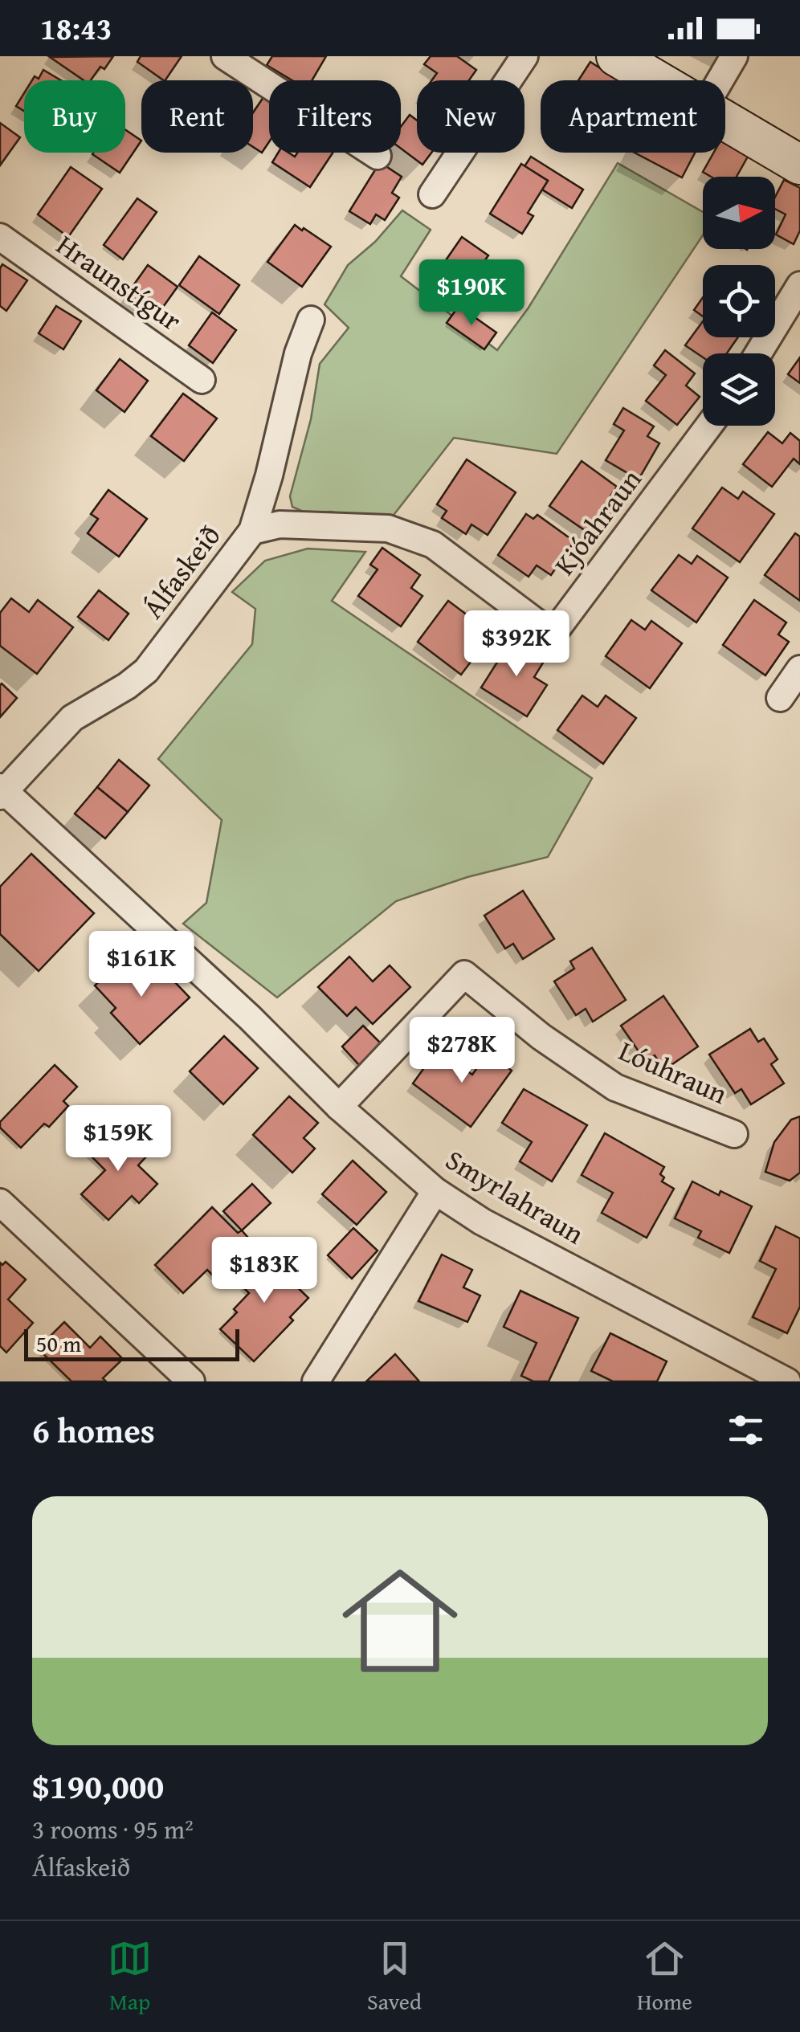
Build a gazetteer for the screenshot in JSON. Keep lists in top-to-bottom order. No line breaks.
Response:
{"streets":{"street":["Hraunstígur","Kjóahraun","Álfaskeið","Lóuhraun","Smyrlahraun"]},"crossings":[["Kjóahraun","Álfaskeið"],["Álfaskeið","Smyrlahraun"],["Lóuhraun","Smyrlahraun"]],"scale_bar":"50 m","north":"right","page":{"status":"18:43","chip":["Buy","Rent","Filters","New","Apartment"],"price":["$190K","$392K","$161K","$278K","$159K","$183K"],"scale":"50 m","heading":"6 homes","list":[{"name":"$190,000","note":"3 rooms · 95 m² · Álfaskeið"}],"tabs":["Map","Saved","Home"]}}
